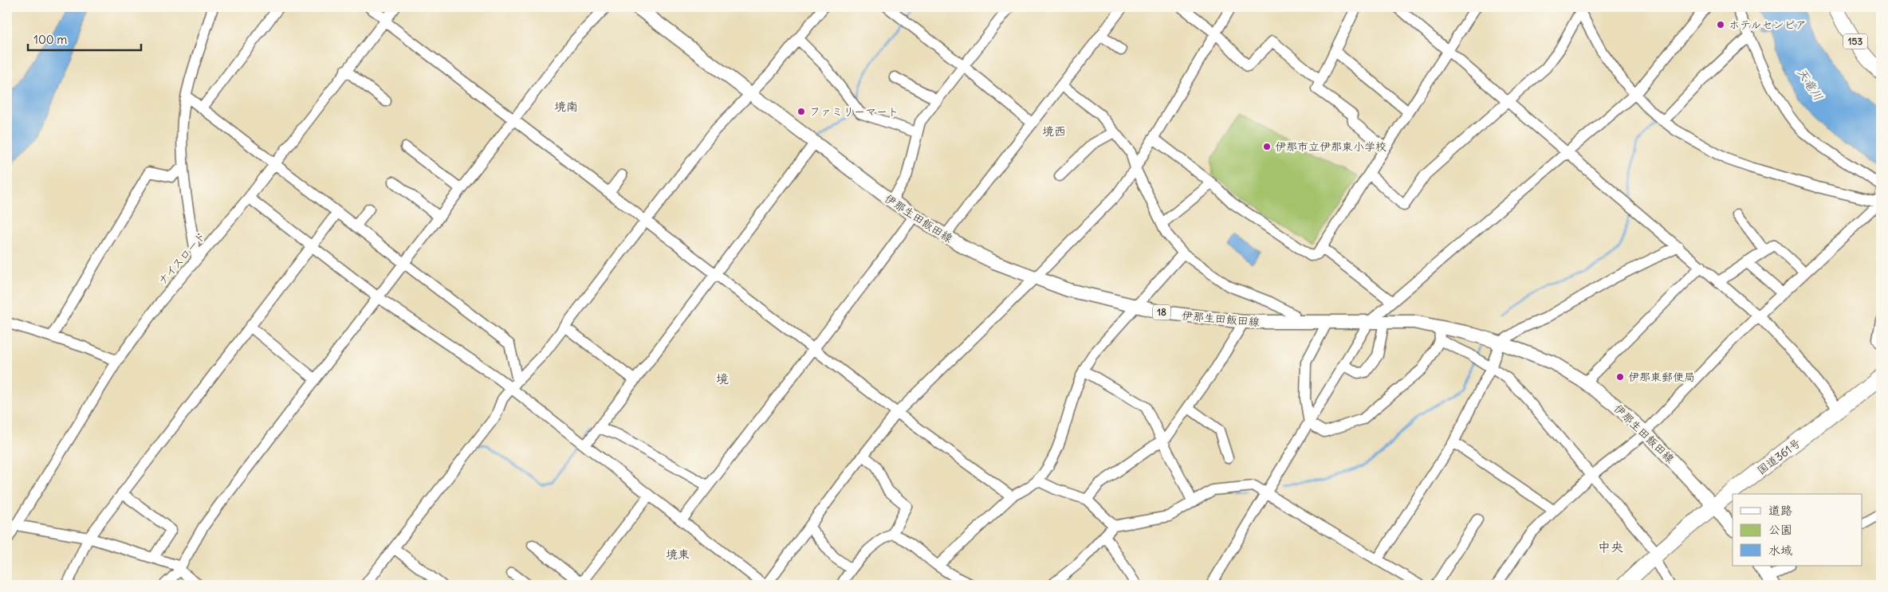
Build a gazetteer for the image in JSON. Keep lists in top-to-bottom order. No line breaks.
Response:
{"streets":{"highway":["153","国道361号"],"main road":["伊那生田飯田線","18"],"street":["ナイスロード"]},"crossings":[["伊那生田飯田線","国道361号"]],"districts":["境南","境西","境","中央","境東"],"water":["天竜川"],"places":["ホテルセンピア","ファミリーマート","伊那市立伊那東小学校","伊那東郵便局"],"legend":["道路","公園","水域"],"scale_bar":"100 m"}
